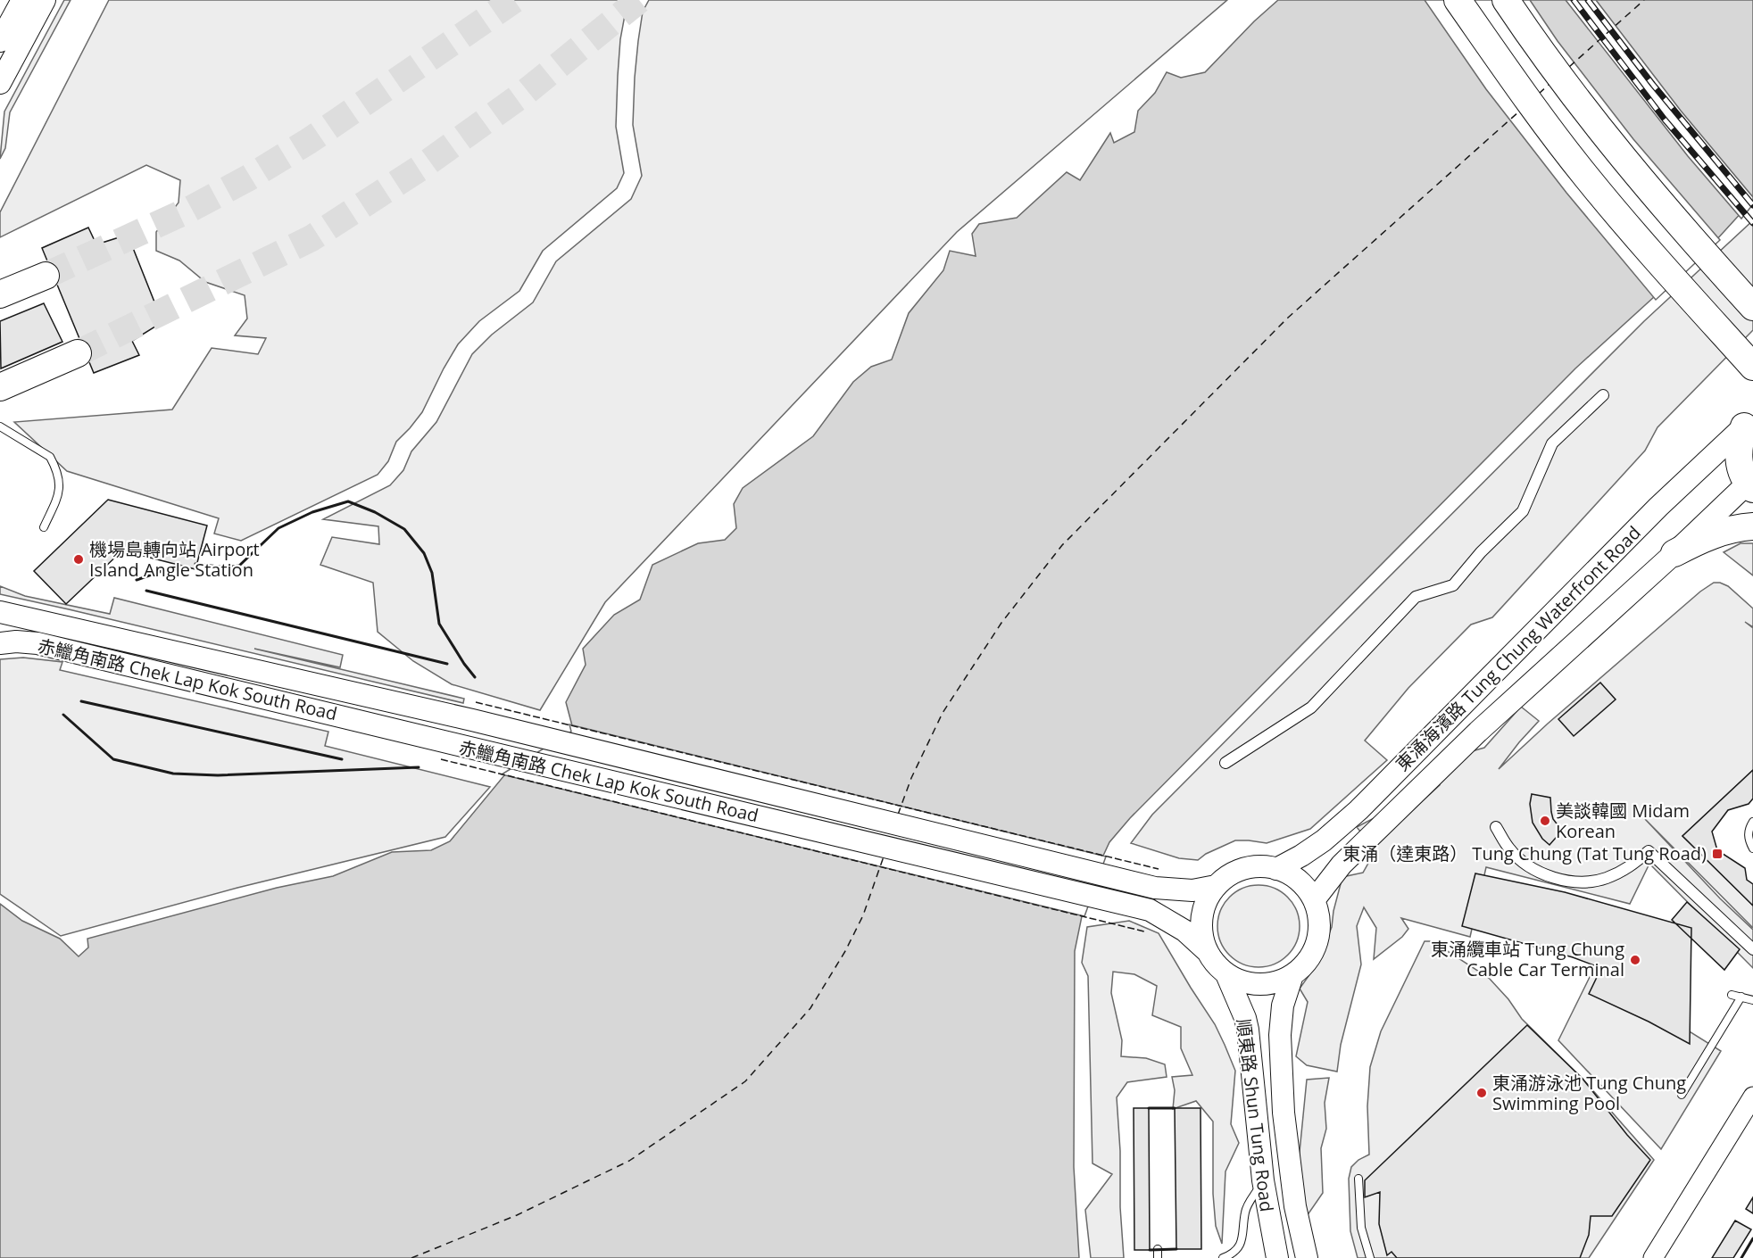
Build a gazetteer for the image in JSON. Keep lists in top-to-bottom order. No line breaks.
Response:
{"streets":{"main road":["東涌海濱路 Tung Chung Waterfront Road","赤鱲角南路 Chek Lap Kok South Road","順東路 Shun Tung Road"]},"crossings":[["東涌海濱路 Tung Chung Waterfront Road","赤鱲角南路 Chek Lap Kok South Road"],["東涌海濱路 Tung Chung Waterfront Road","順東路 Shun Tung Road"],["赤鱲角南路 Chek Lap Kok South Road","順東路 Shun Tung Road"]],"places":{"other":["機場島轉向站 Airport Island Angle Station","美談韓國 Midam Korean","東涌纜車站 Tung Chung Cable Car Terminal","東涌游泳池 Tung Chung Swimming Pool"],"transit":["東涌（達東路） Tung Chung (Tat Tung Road)"]}}
